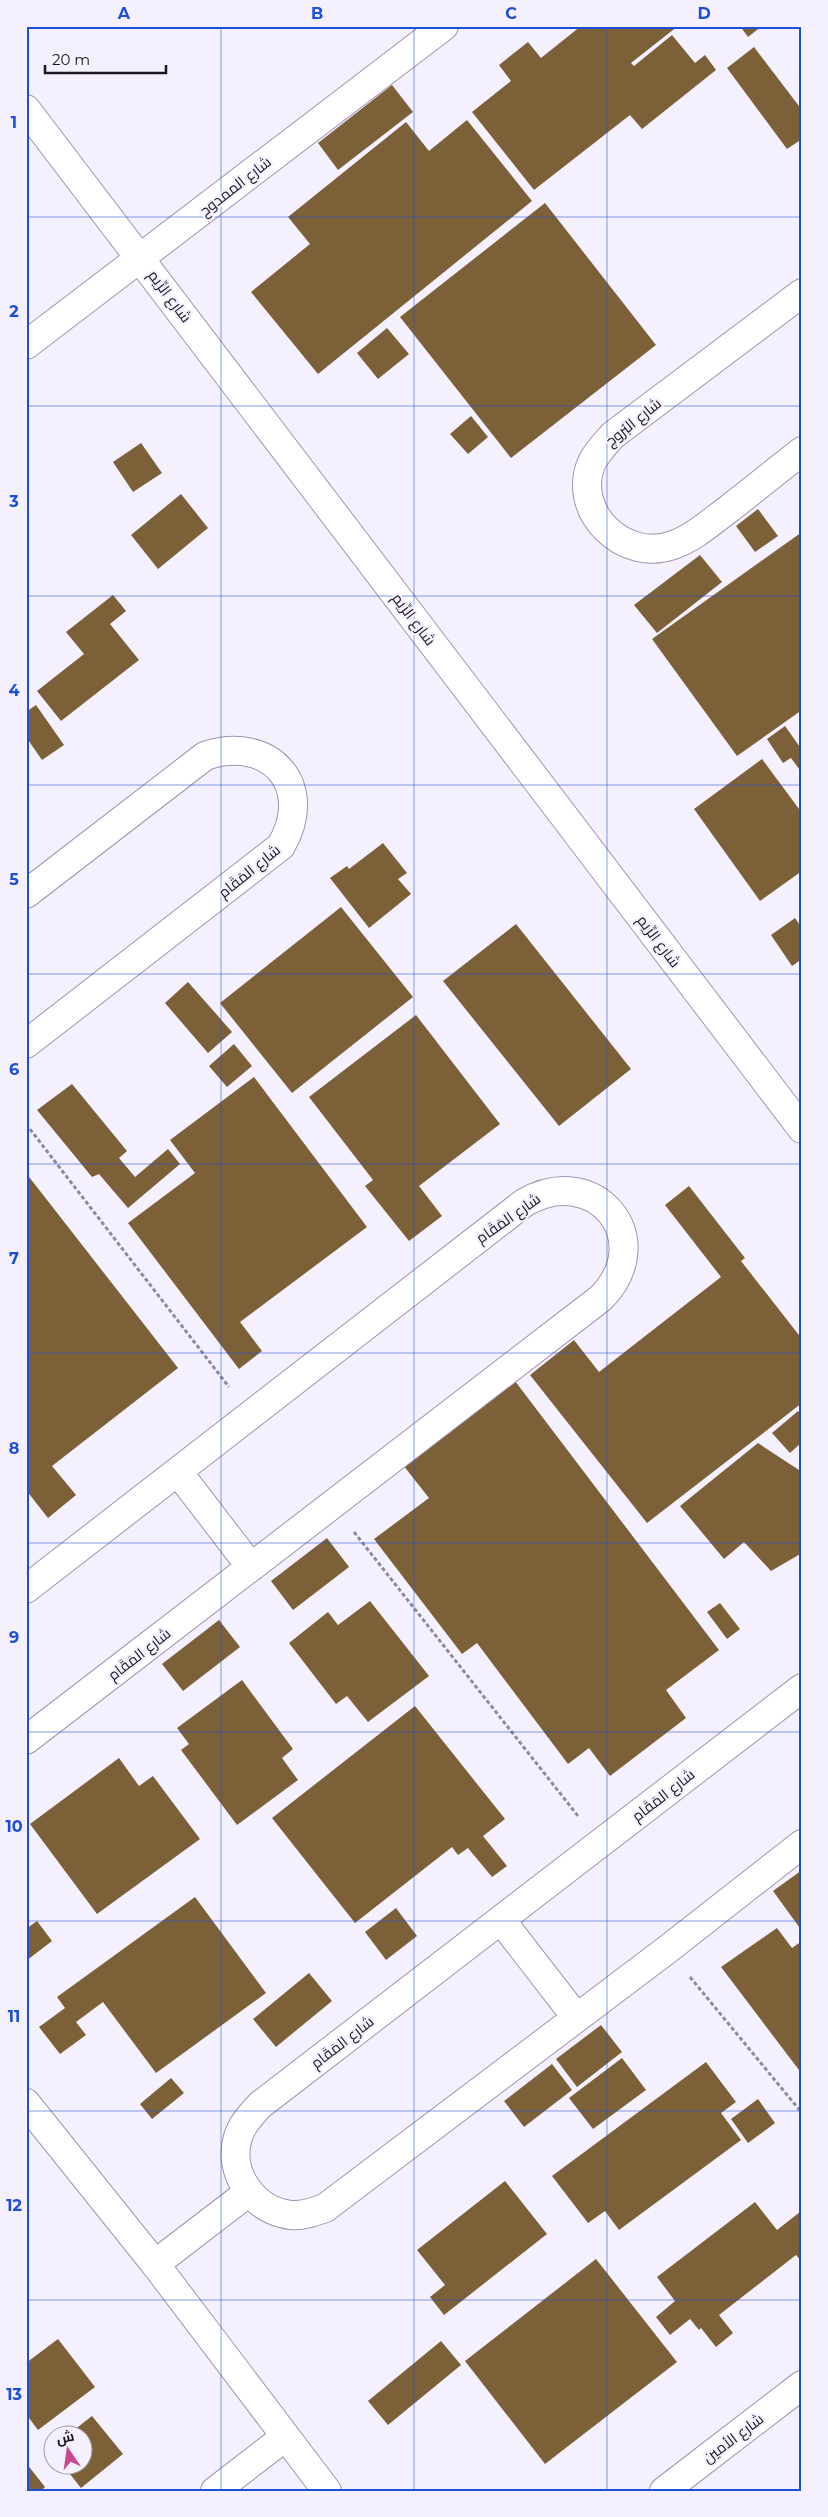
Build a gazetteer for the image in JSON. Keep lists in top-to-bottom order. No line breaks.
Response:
{"streets":{"street":["شارع الممدوح","شارع الرِّيم","شارع البُروج","شارع المَقَام","شارع الأمين"]},"crossings":[["شارع الممدوح","شارع الرِّيم"]],"scale_bar":"20 m","north":"top","grid":{"columns":["A","B","C","D"],"rows":["1","2","3","4","5","6","7","8","9","10","11","12","13"]}}
